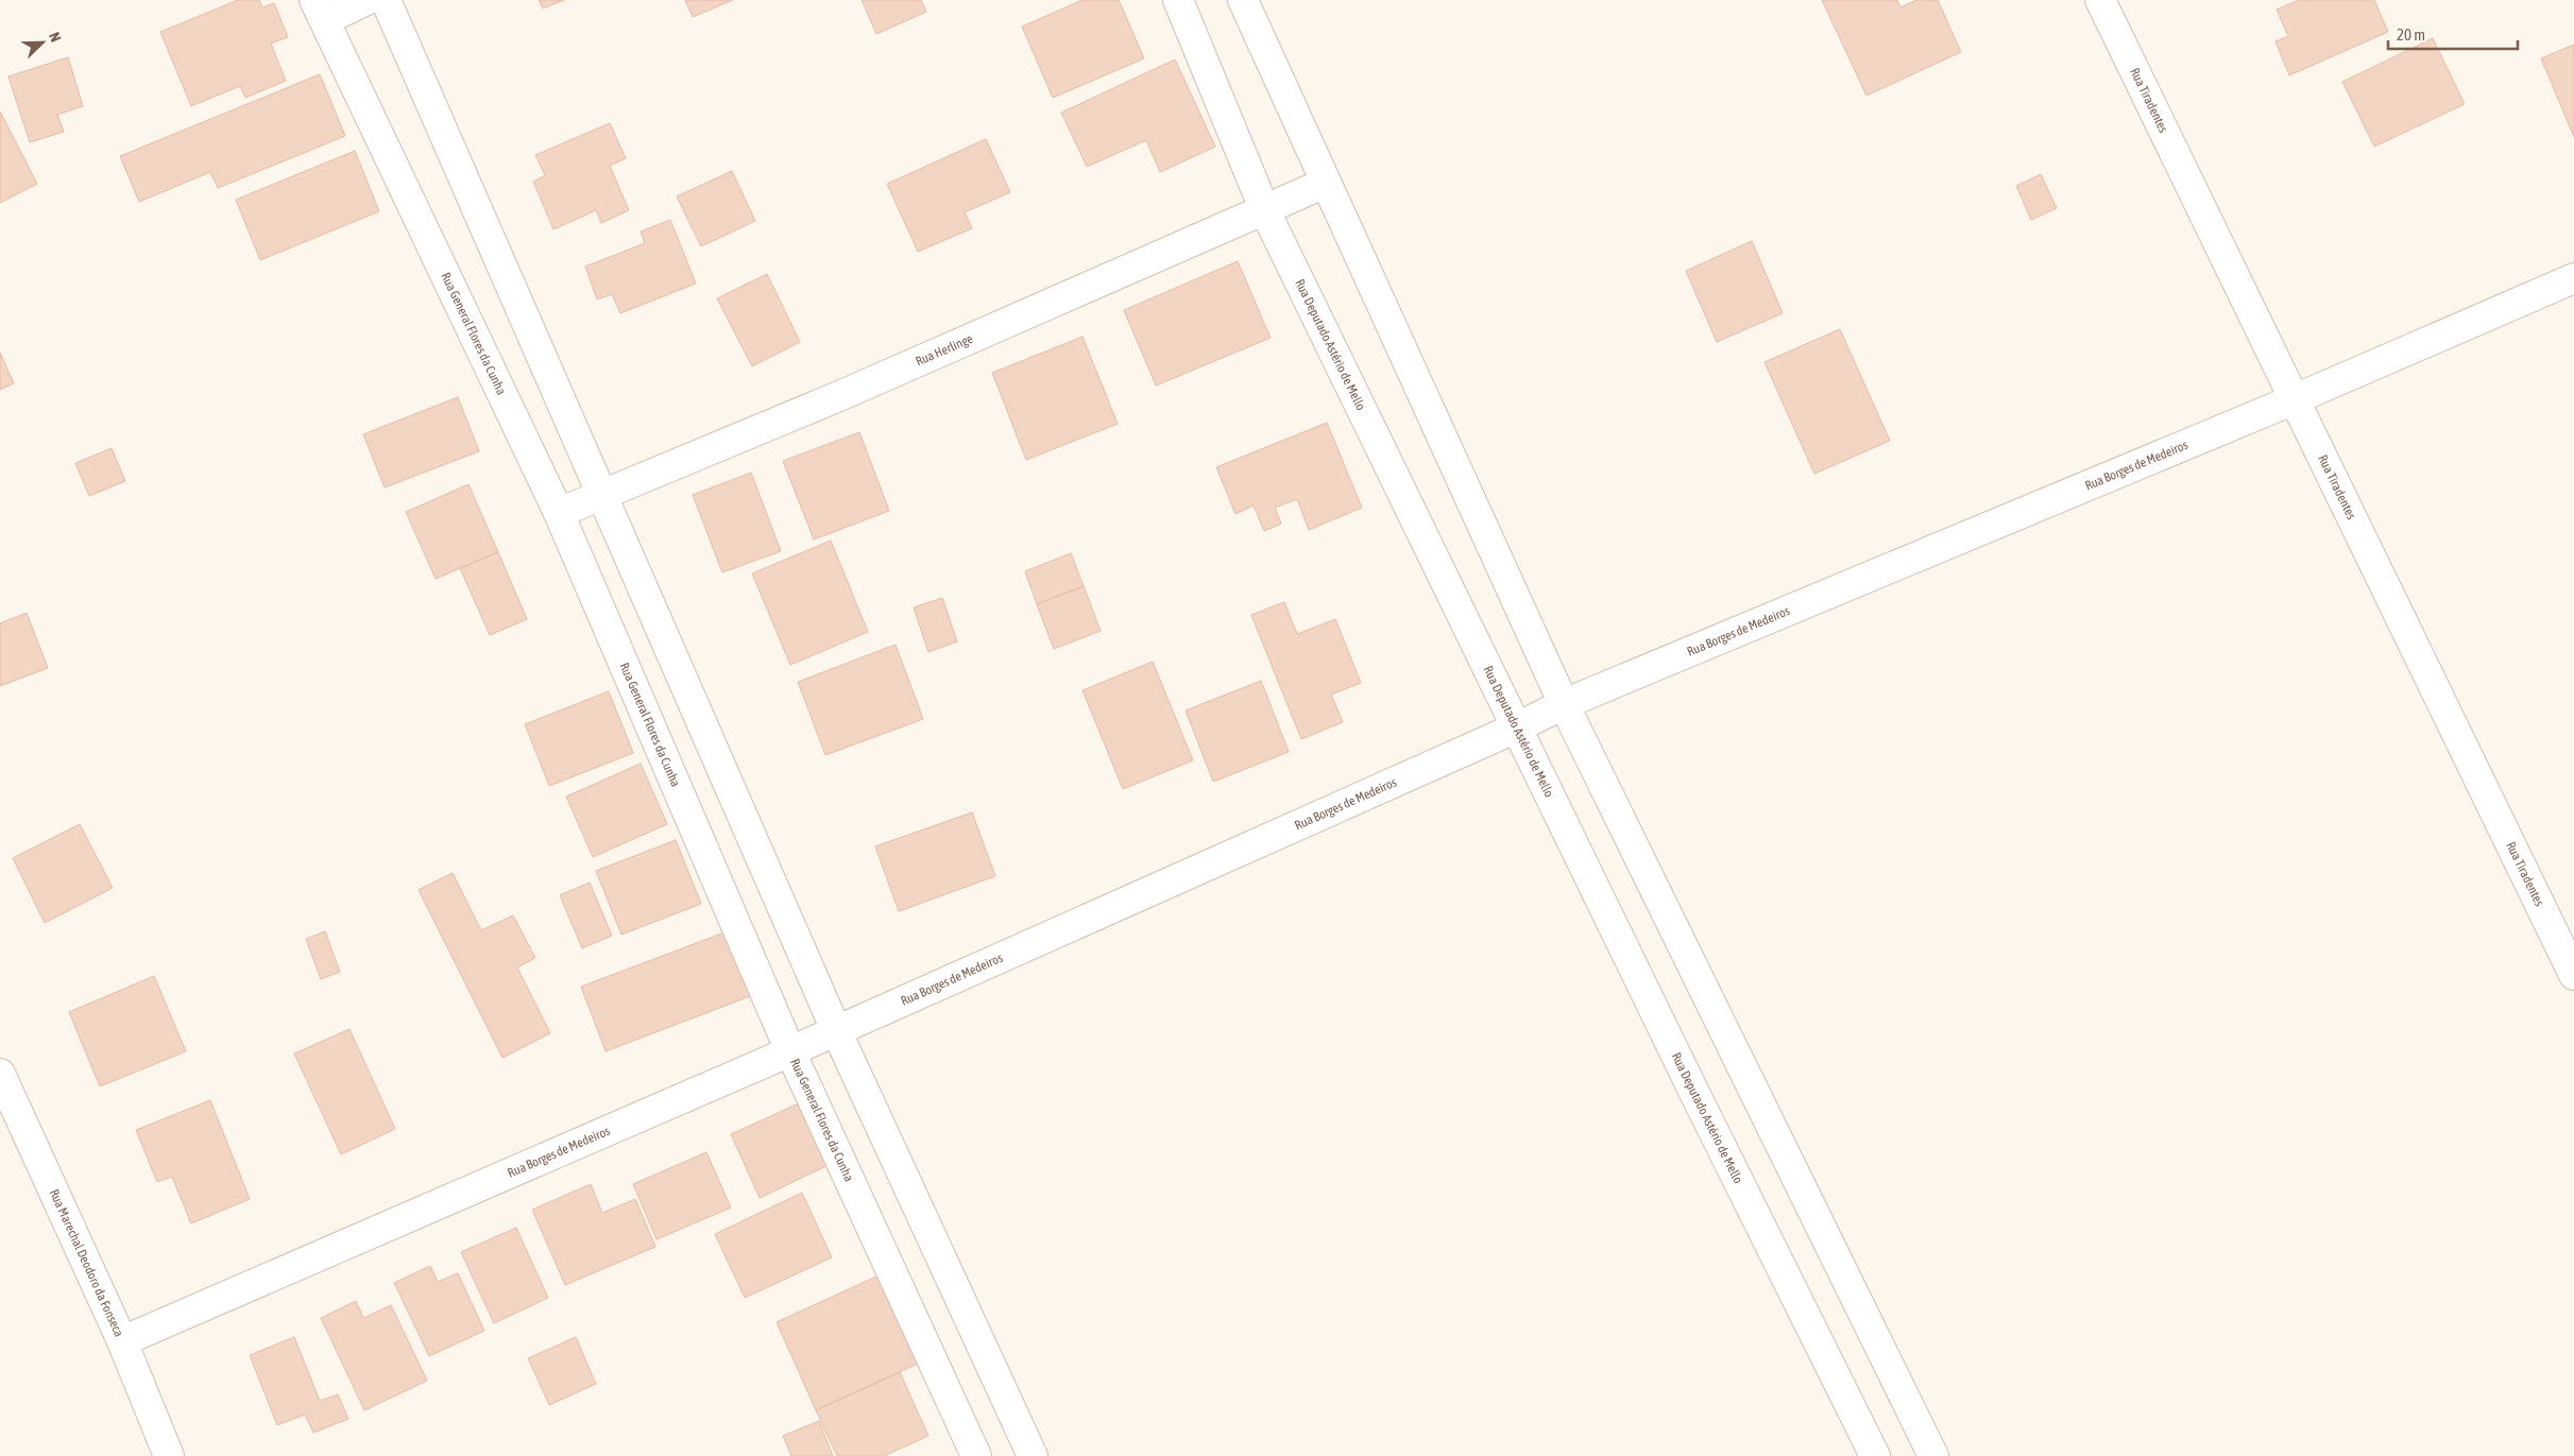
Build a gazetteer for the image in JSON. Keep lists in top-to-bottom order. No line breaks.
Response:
{"streets":{"street":["Rua Tiradentes","Rua General Flores da Cunha","Rua Deputado Astério de Mello","Rua Herlinge","Rua Borges de Medeiros","Rua Marechal Deodoro da Fonseca"]},"crossings":[["Rua Tiradentes","Rua Borges de Medeiros"],["Rua General Flores da Cunha","Rua Herlinge"],["Rua General Flores da Cunha","Rua Borges de Medeiros"],["Rua Deputado Astério de Mello","Rua Herlinge"],["Rua Deputado Astério de Mello","Rua Borges de Medeiros"],["Rua Borges de Medeiros","Rua Marechal Deodoro da Fonseca"]],"scale_bar":"20 m","north":"top right"}
